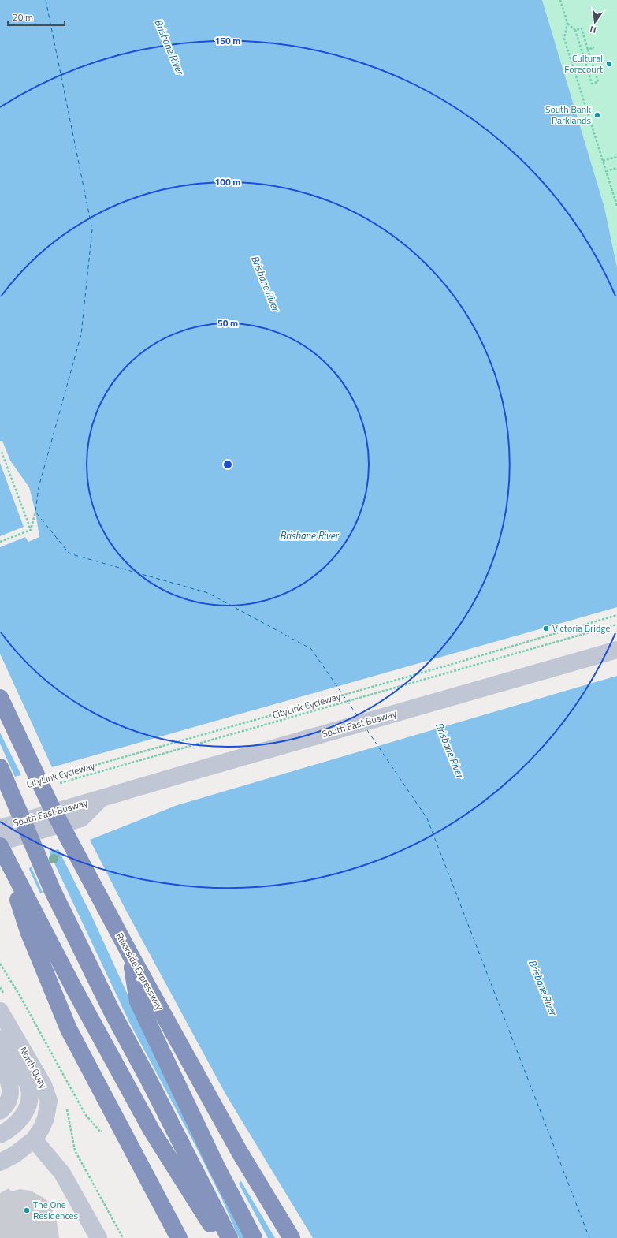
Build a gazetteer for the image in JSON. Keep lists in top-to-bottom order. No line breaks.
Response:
{"streets":{"highway":["Riverside Expressway"],"street":["South East Busway","North Quay"],"path":["CityLink Cycleway"]},"water":["Brisbane River"],"places":["Cultural Forecourt","South Bank Parklands","Victoria Bridge","The One Residences"],"scale_bar":"20 m","north":"bottom","rings":["150 m","100 m","50 m"]}
